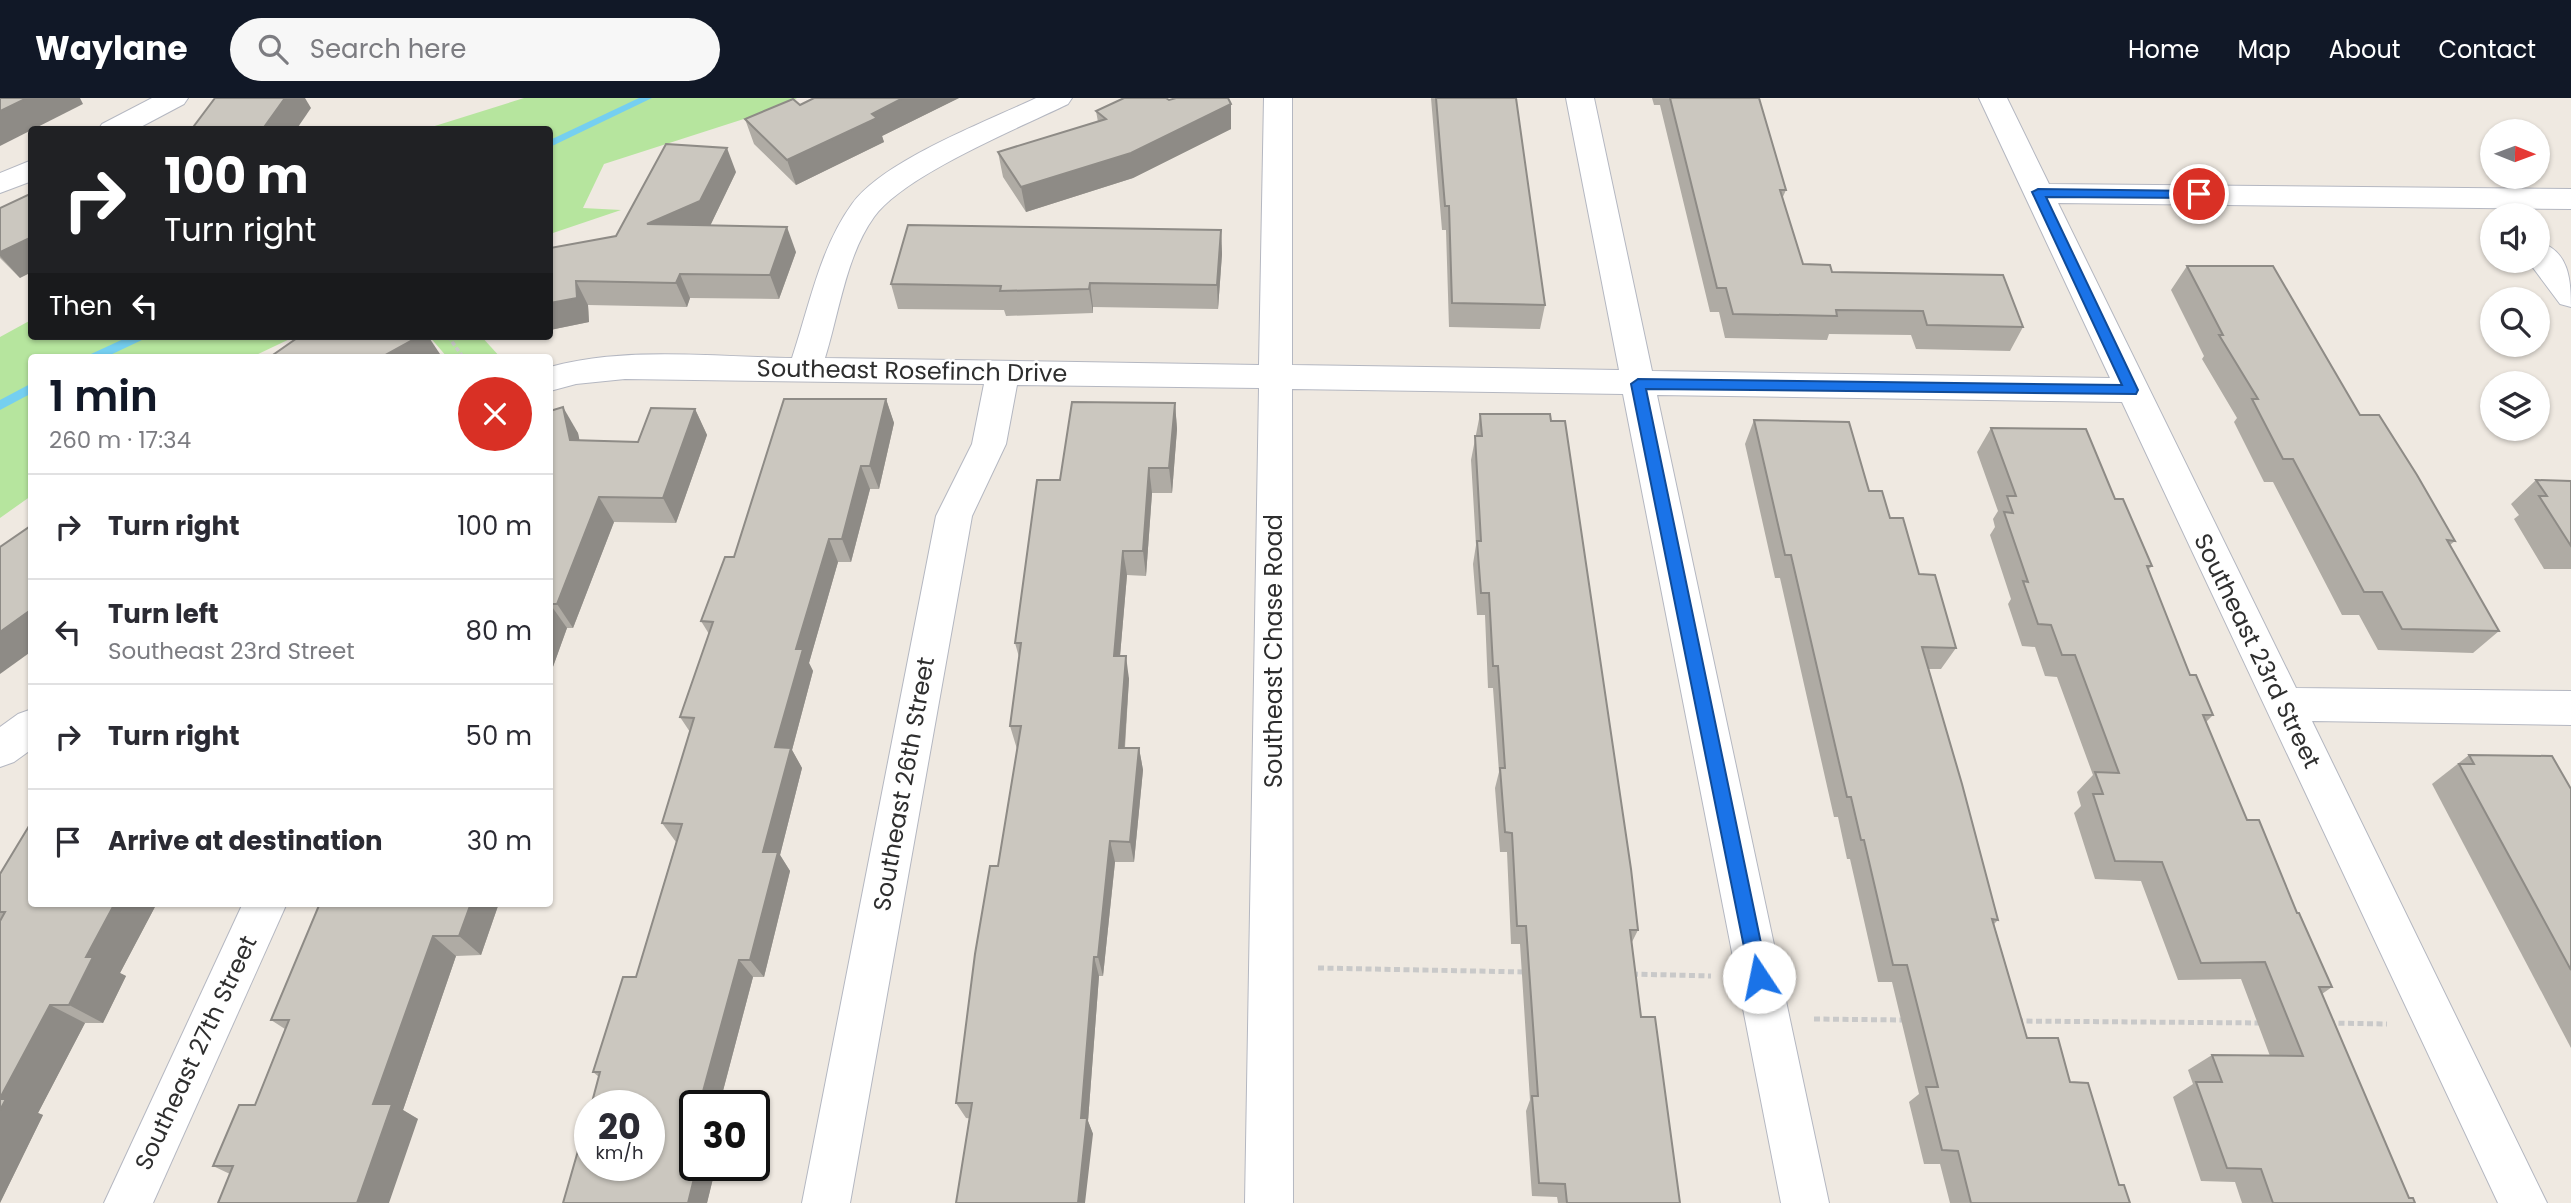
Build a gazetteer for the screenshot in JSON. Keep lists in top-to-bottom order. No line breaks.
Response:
{"streets":{"street":["Southeast Rosefinch Drive","Southeast Chase Road","Southeast 23rd Street","Southeast 26th Street","Southeast 27th Street"]},"crossings":[["Southeast Rosefinch Drive","Southeast Chase Road"],["Southeast Rosefinch Drive","Southeast 23rd Street"],["Southeast Rosefinch Drive","Southeast 26th Street"]],"north":"right","page":{"header":"Waylane","search":"Search here","nav":["Home","Map","About","Contact"],"turn":["100 m","Turn right"],"then":"Then","heading":["1 min","260 m · 17:34"],"list":[{"name":"Turn right","value":"100 m"},{"name":"Turn left","note":"Southeast 23rd Street","value":"80 m"},{"name":"Turn right","value":"50 m"},{"name":"Arrive at destination","value":"30 m"}],"speed":"20 km/h","limit":"30"}}
